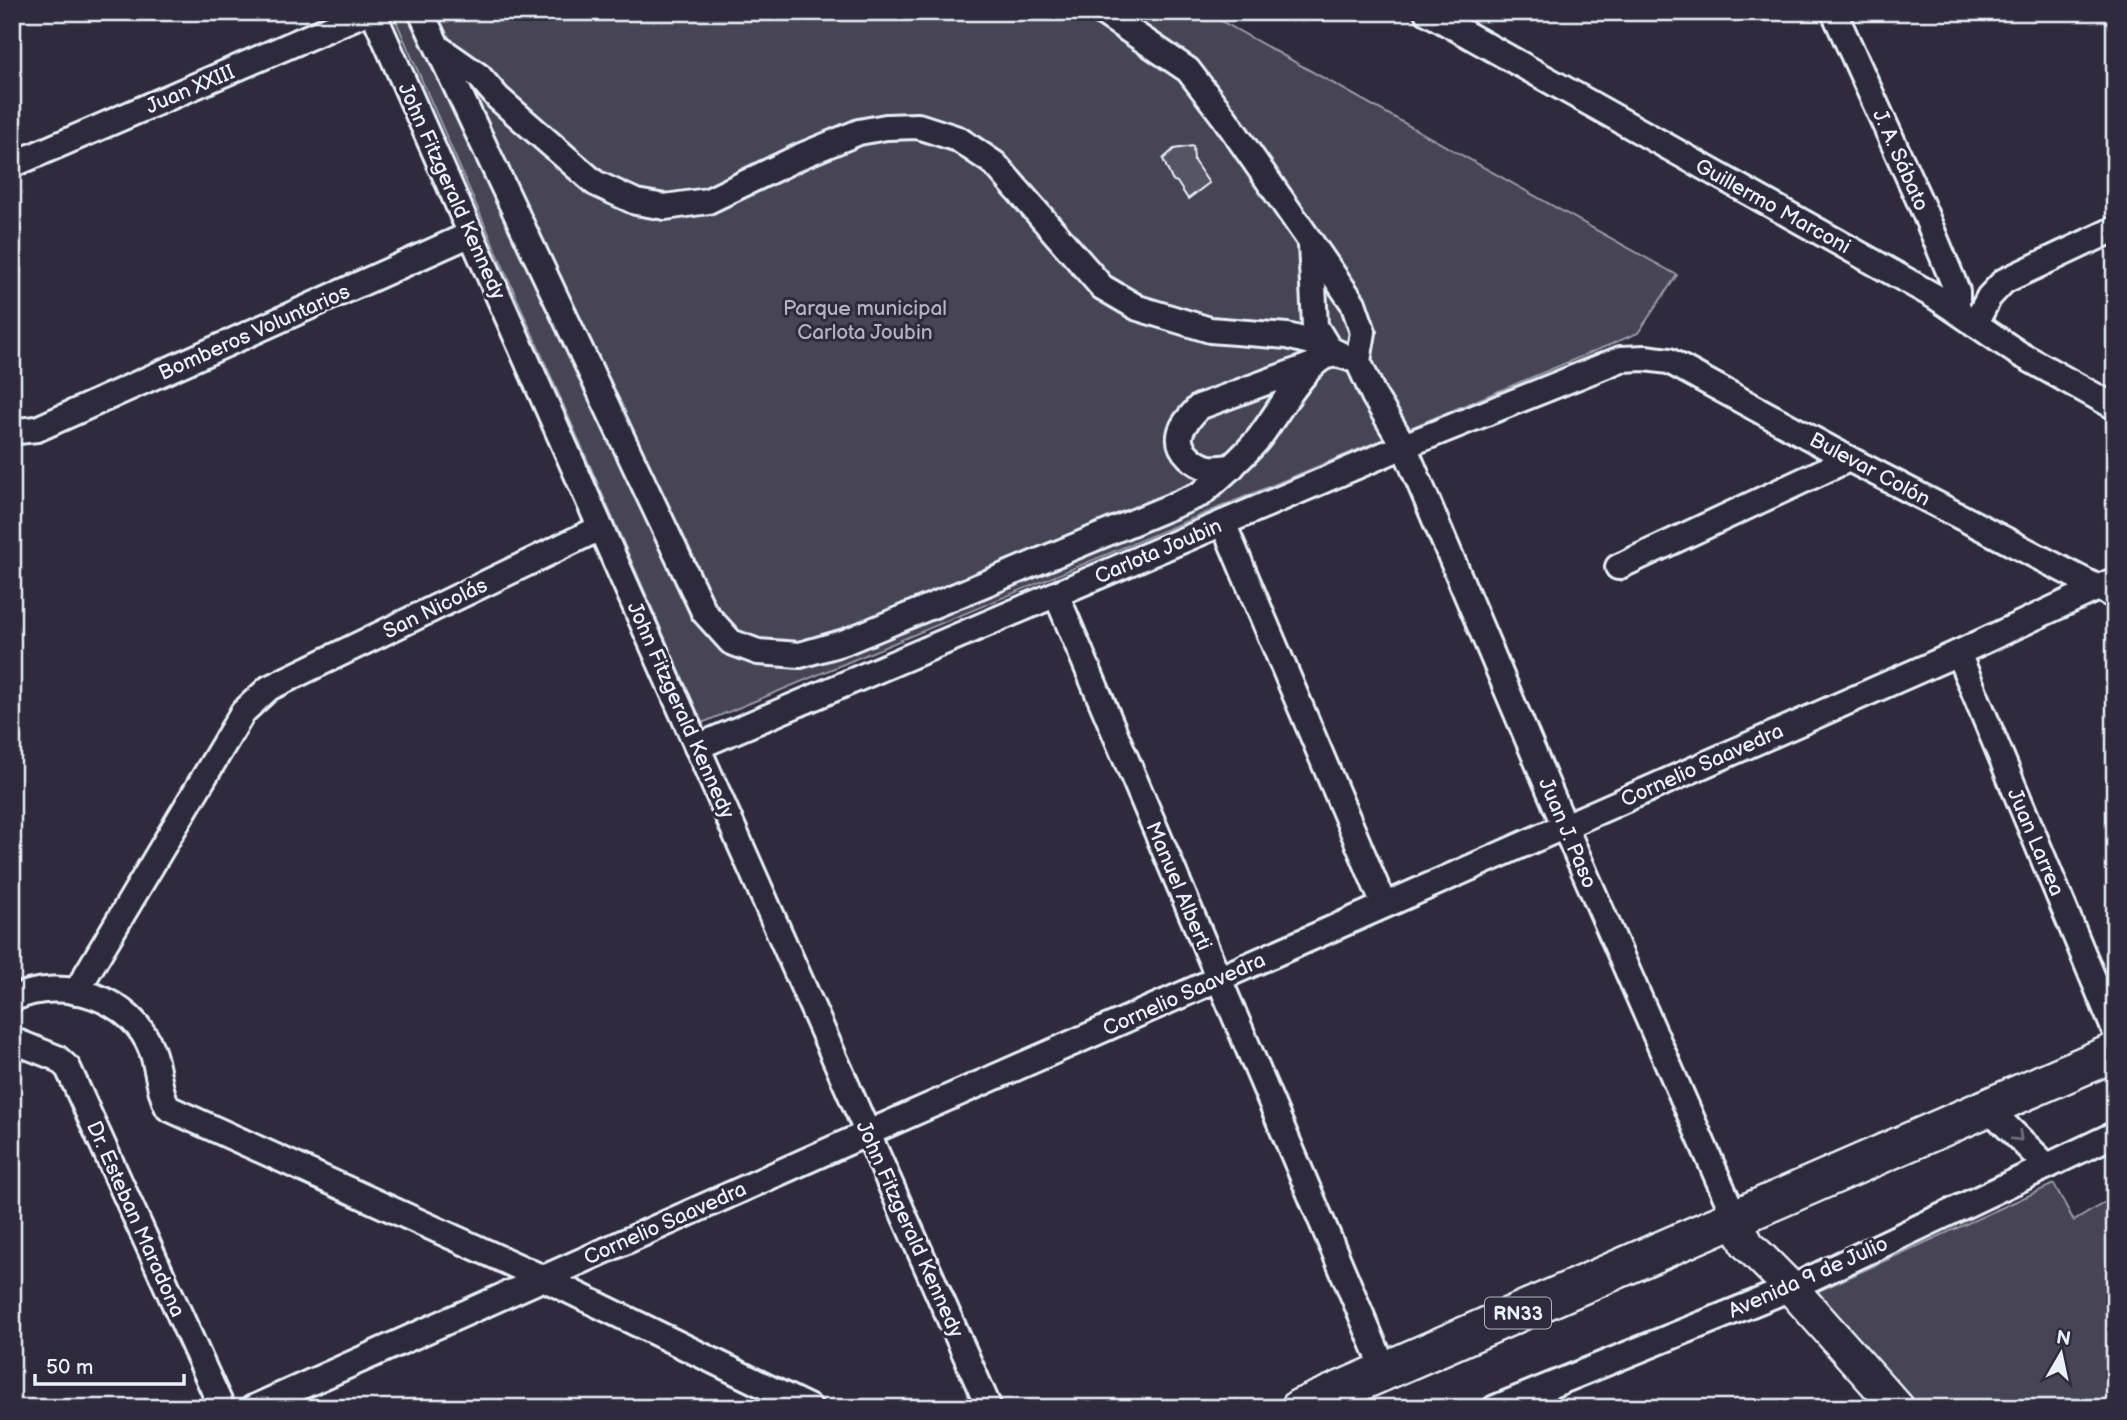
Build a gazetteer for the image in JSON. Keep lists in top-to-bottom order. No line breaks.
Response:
{"streets":{"highway":["RN33"],"street":["Juan XXIII","J. A. Sábato","John Fitzgerald Kennedy","Guillermo Marconi","Bomberos Voluntarios","Bulevar Colón","Carlota Joubin","San Nicolás","Cornelio Saavedra","Juan J. Paso","Juan Larrea","Manuel Alberti","Dr. Esteban Maradona","Avenida 9 de Julio"]},"crossings":[["J. A. Sábato","Guillermo Marconi"],["John Fitzgerald Kennedy","Bomberos Voluntarios"],["John Fitzgerald Kennedy","Carlota Joubin"],["John Fitzgerald Kennedy","San Nicolás"],["John Fitzgerald Kennedy","Cornelio Saavedra"],["Bulevar Colón","Carlota Joubin"],["Bulevar Colón","Cornelio Saavedra"],["Carlota Joubin","Juan J. Paso"],["Carlota Joubin","Manuel Alberti"],["Cornelio Saavedra","Juan J. Paso"],["Cornelio Saavedra","Juan Larrea"],["Cornelio Saavedra","Manuel Alberti"],["Juan J. Paso","RN33"],["Manuel Alberti","RN33"]],"parks":["Parque municipal Carlota Joubin"],"scale_bar":"50 m","north":"top"}
